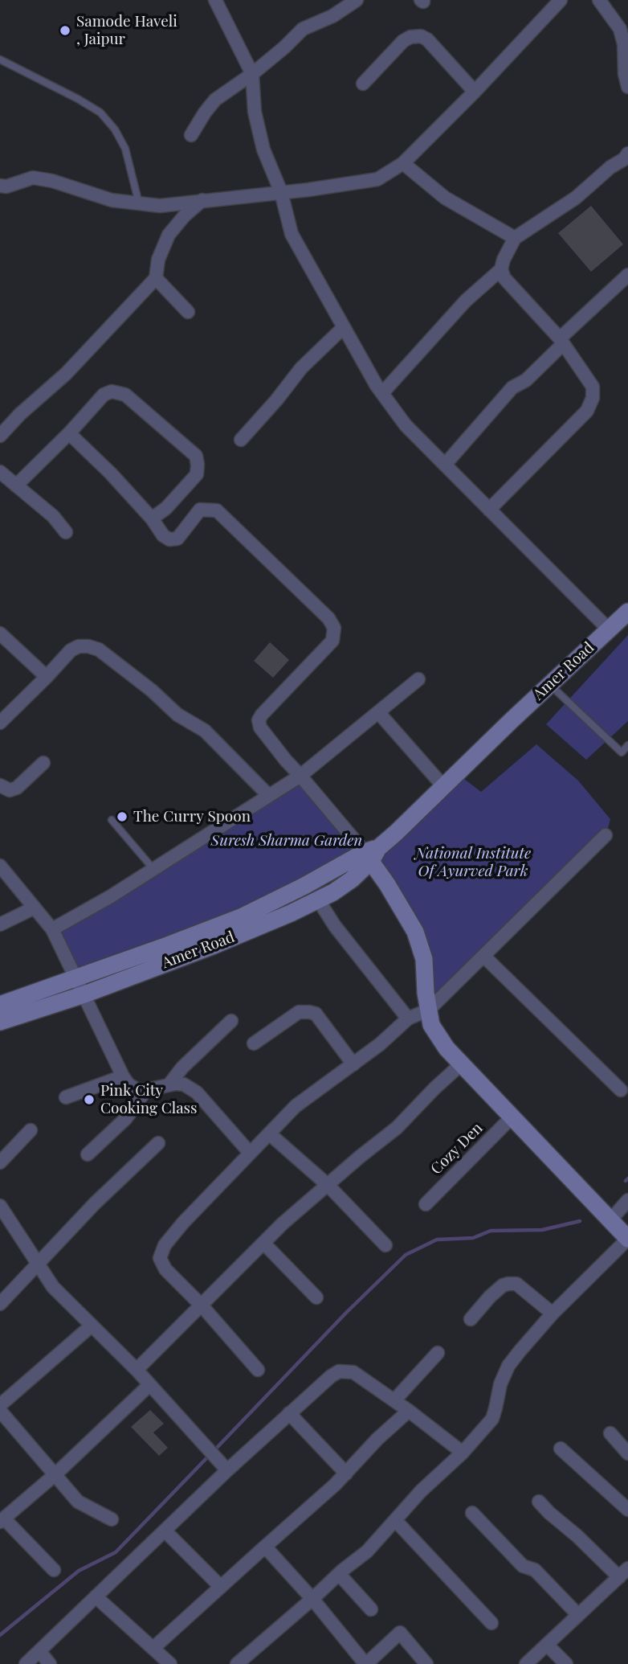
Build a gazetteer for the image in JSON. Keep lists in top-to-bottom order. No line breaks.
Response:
{"streets":{"main road":["Amer Road"],"street":["Cozy Den"]},"parks":["Suresh Sharma Garden","National Institute Of Ayurved Park"],"places":["Samode Haveli , Jaipur","The Curry Spoon","Pink City Cooking Class"]}
